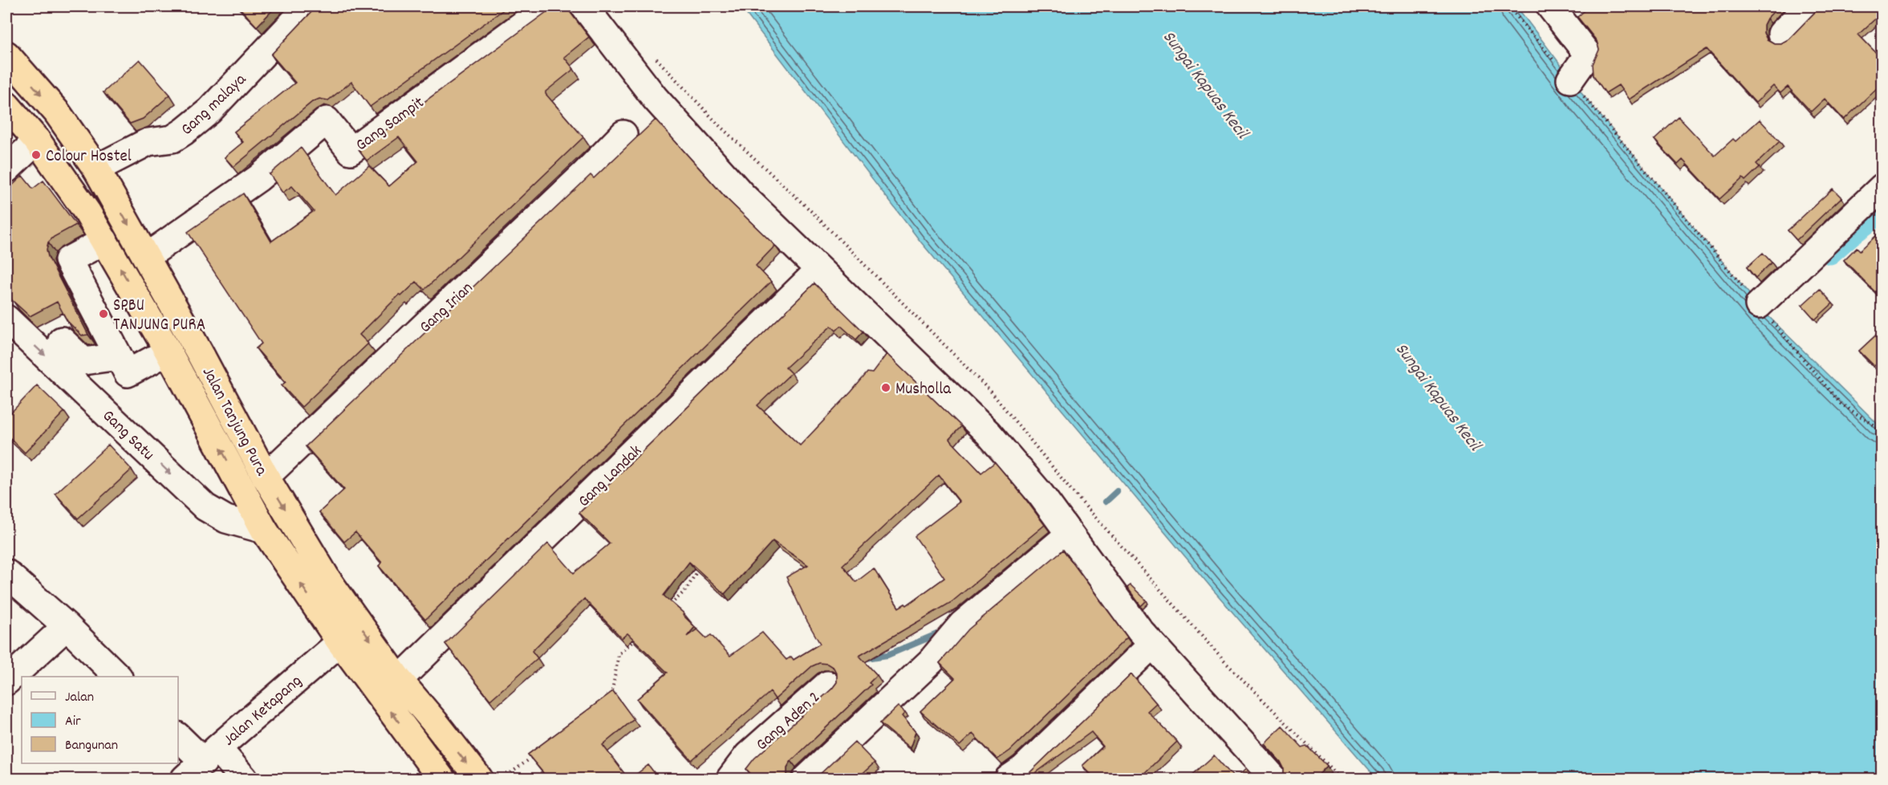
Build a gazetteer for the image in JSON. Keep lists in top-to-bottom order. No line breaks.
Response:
{"streets":{"highway":["Jalan Tanjung Pura"],"street":["Gang malaya","Gang Sampit","Gang Irian","Gang Satu","Gang Landak","Jalan Ketapang","Gang Aden 2"]},"crossings":[["Gang malaya","Jalan Tanjung Pura"],["Gang Sampit","Jalan Tanjung Pura"],["Gang Irian","Jalan Tanjung Pura"],["Jalan Tanjung Pura","Gang Satu"],["Jalan Tanjung Pura","Gang Landak"],["Jalan Tanjung Pura","Jalan Ketapang"]],"water":["Sungai Kapuas Kecil"],"places":["Colour Hostel","SPBU TANJUNG PURA","Musholla"],"legend":["Jalan","Air","Bangunan"]}
